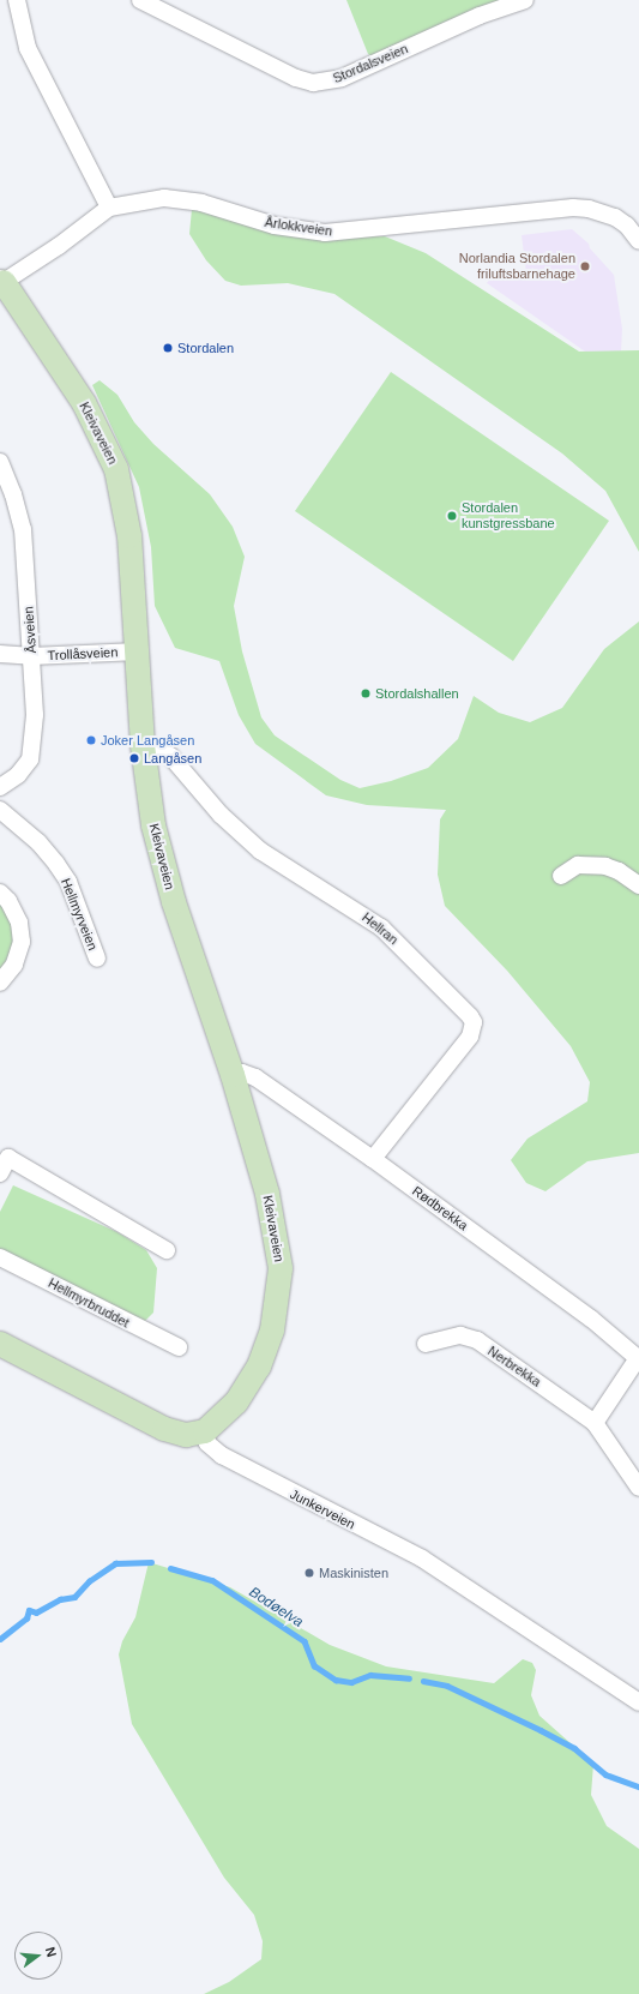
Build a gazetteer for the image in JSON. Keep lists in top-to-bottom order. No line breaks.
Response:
{"streets":{"street":["Stordalsveien","Årlokkveien","Kleivaveien","Åsveien","Trollåsveien","Hellmyrveien","Hellran","Rødbrekka","Hellmyrbruddet","Nerbrekka","Junkerveien"]},"crossings":[["Årlokkveien","Kleivaveien"],["Kleivaveien","Trollåsveien"],["Kleivaveien","Hellran"],["Kleivaveien","Rødbrekka"],["Kleivaveien","Junkerveien"],["Åsveien","Trollåsveien"],["Hellran","Rødbrekka"]],"water":["Bodøelva"],"places":["Norlandia Stordalen friluftsbarnehage","Stordalen","Stordalen kunstgressbane","Stordalshallen","Joker Langåsen","Langåsen","Maskinisten"],"north":"right"}
